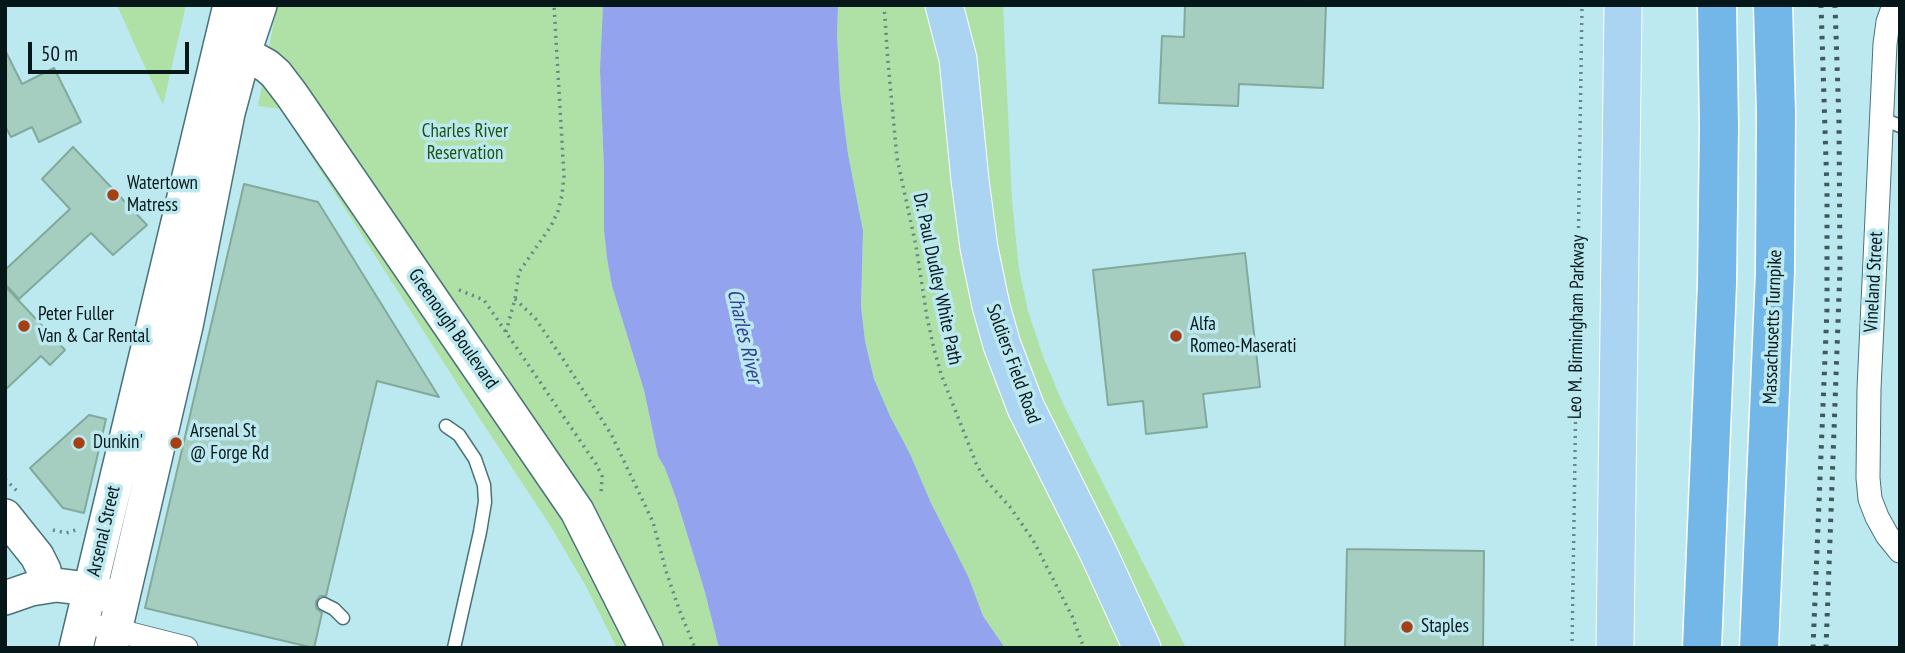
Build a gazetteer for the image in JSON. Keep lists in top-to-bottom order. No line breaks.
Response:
{"streets":{"highway":["Massachusetts Turnpike"],"main road":["Greenough Boulevard","Soldiers Field Road","Arsenal Street"],"street":["Vineland Street"],"path":["Dr. Paul Dudley White Path","Leo M. Birmingham Parkway"]},"crossings":[["Greenough Boulevard","Arsenal Street"]],"water":["Charles River"],"parks":["Charles River Reservation"],"places":["Watertown Matress","Peter Fuller Van & Car Rental","Alfa Romeo-Maserati","Dunkin'","Arsenal St @ Forge Rd","Staples"],"scale_bar":"50 m"}
